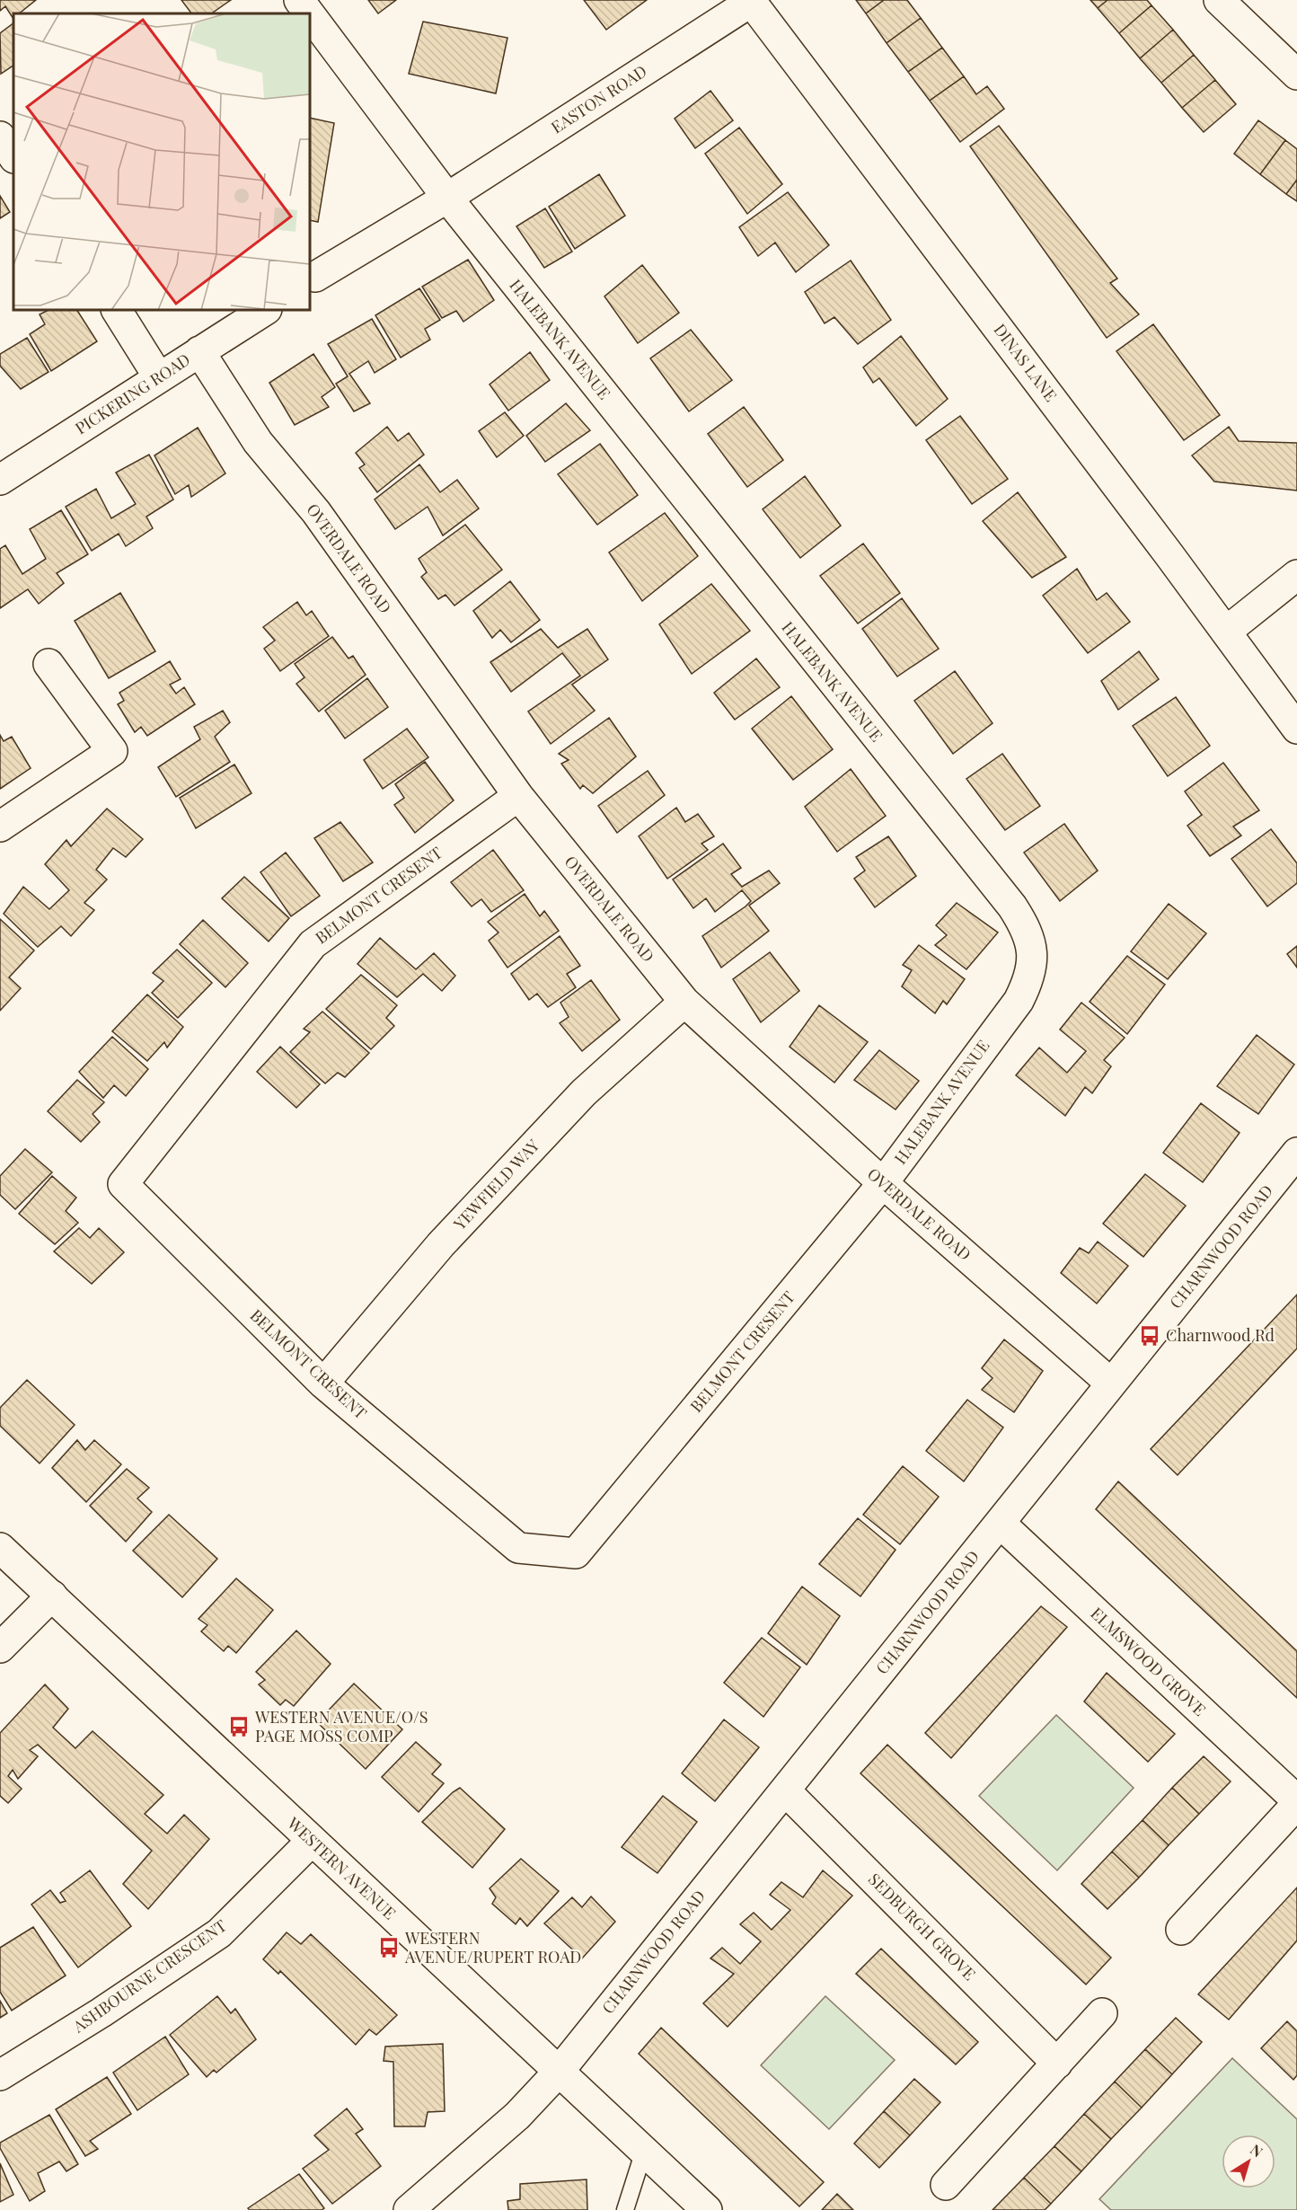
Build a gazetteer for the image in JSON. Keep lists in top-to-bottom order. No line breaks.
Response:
{"streets":{"street":["EASTON ROAD","HALEBANK AVENUE","DINAS LANE","PICKERING ROAD","OVERDALE ROAD","BELMONT CRESENT","YEWFIELD WAY","CHARNWOOD ROAD","ELMSWOOD GROVE","WESTERN AVENUE","SEDBURGH GROVE","ASHBOURNE CRESCENT"]},"crossings":[["EASTON ROAD","HALEBANK AVENUE"],["EASTON ROAD","DINAS LANE"],["HALEBANK AVENUE","OVERDALE ROAD"],["HALEBANK AVENUE","BELMONT CRESENT"],["PICKERING ROAD","OVERDALE ROAD"],["OVERDALE ROAD","BELMONT CRESENT"],["OVERDALE ROAD","YEWFIELD WAY"],["OVERDALE ROAD","CHARNWOOD ROAD"],["BELMONT CRESENT","YEWFIELD WAY"],["CHARNWOOD ROAD","ELMSWOOD GROVE"],["CHARNWOOD ROAD","WESTERN AVENUE"],["CHARNWOOD ROAD","SEDBURGH GROVE"],["WESTERN AVENUE","ASHBOURNE CRESCENT"]],"places":{"bus stop":["Charnwood Rd","WESTERN AVENUE/O/S PAGE MOSS COMP","WESTERN AVENUE/RUPERT ROAD"]},"north":"top right"}
